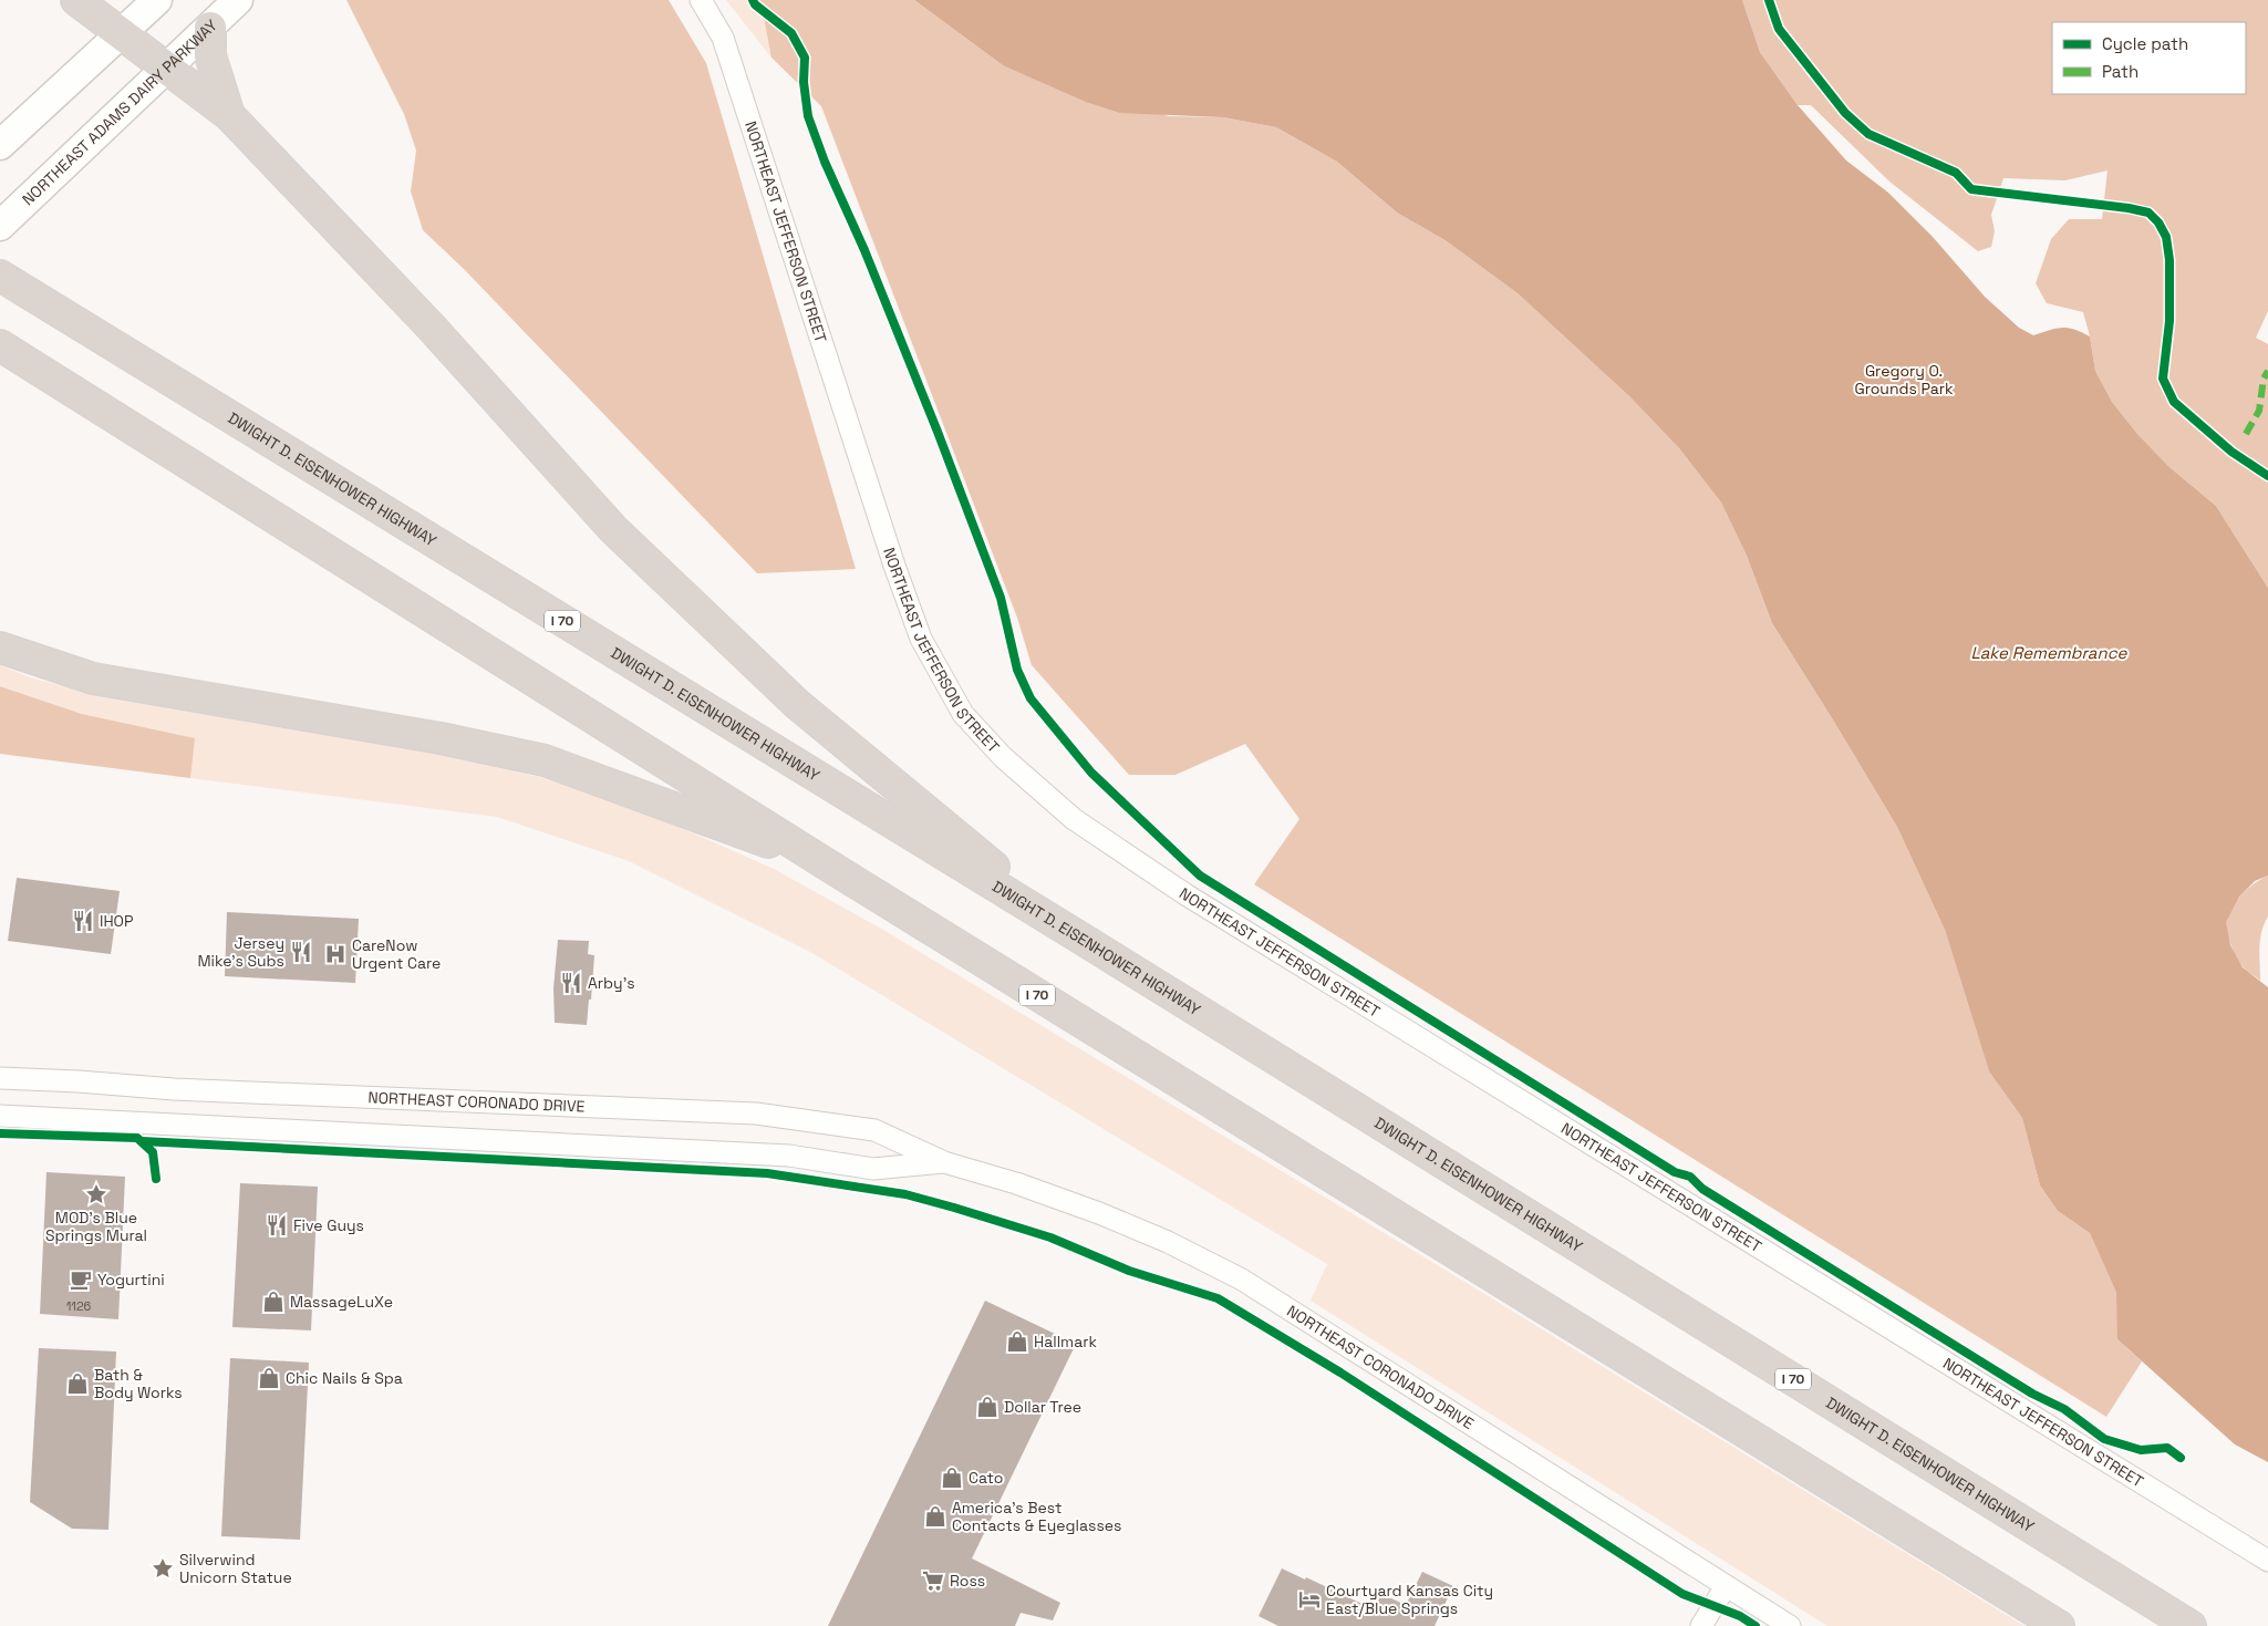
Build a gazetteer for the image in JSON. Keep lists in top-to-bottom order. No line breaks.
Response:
{"streets":{"highway":["DWIGHT D. EISENHOWER HIGHWAY","I 70"],"main road":["NORTHEAST ADAMS DAIRY PARKWAY"],"street":["NORTHEAST JEFFERSON STREET","NORTHEAST CORONADO DRIVE"]},"water":["Lake Remembrance"],"parks":["Gregory O. Grounds Park"],"places":{"restaurant":["IHOP","Jersey Mike's Subs","Arby's","Five Guys"],"hospital":["CareNow Urgent Care"],"place":["MOD's Blue Springs Mural","Silverwind Unicorn Statue"],"cafe":["Yogurtini"],"shop":["MassageLuXe","Hallmark","Chic Nails & Spa","Bath & Body Works","Dollar Tree","Cato","America's Best Contacts & Eyeglasses"],"supermarket":["Ross"],"hotel":["Courtyard Kansas City East/Blue Springs"]},"house_numbers":["1126"],"legend":["Cycle path","Path"]}
